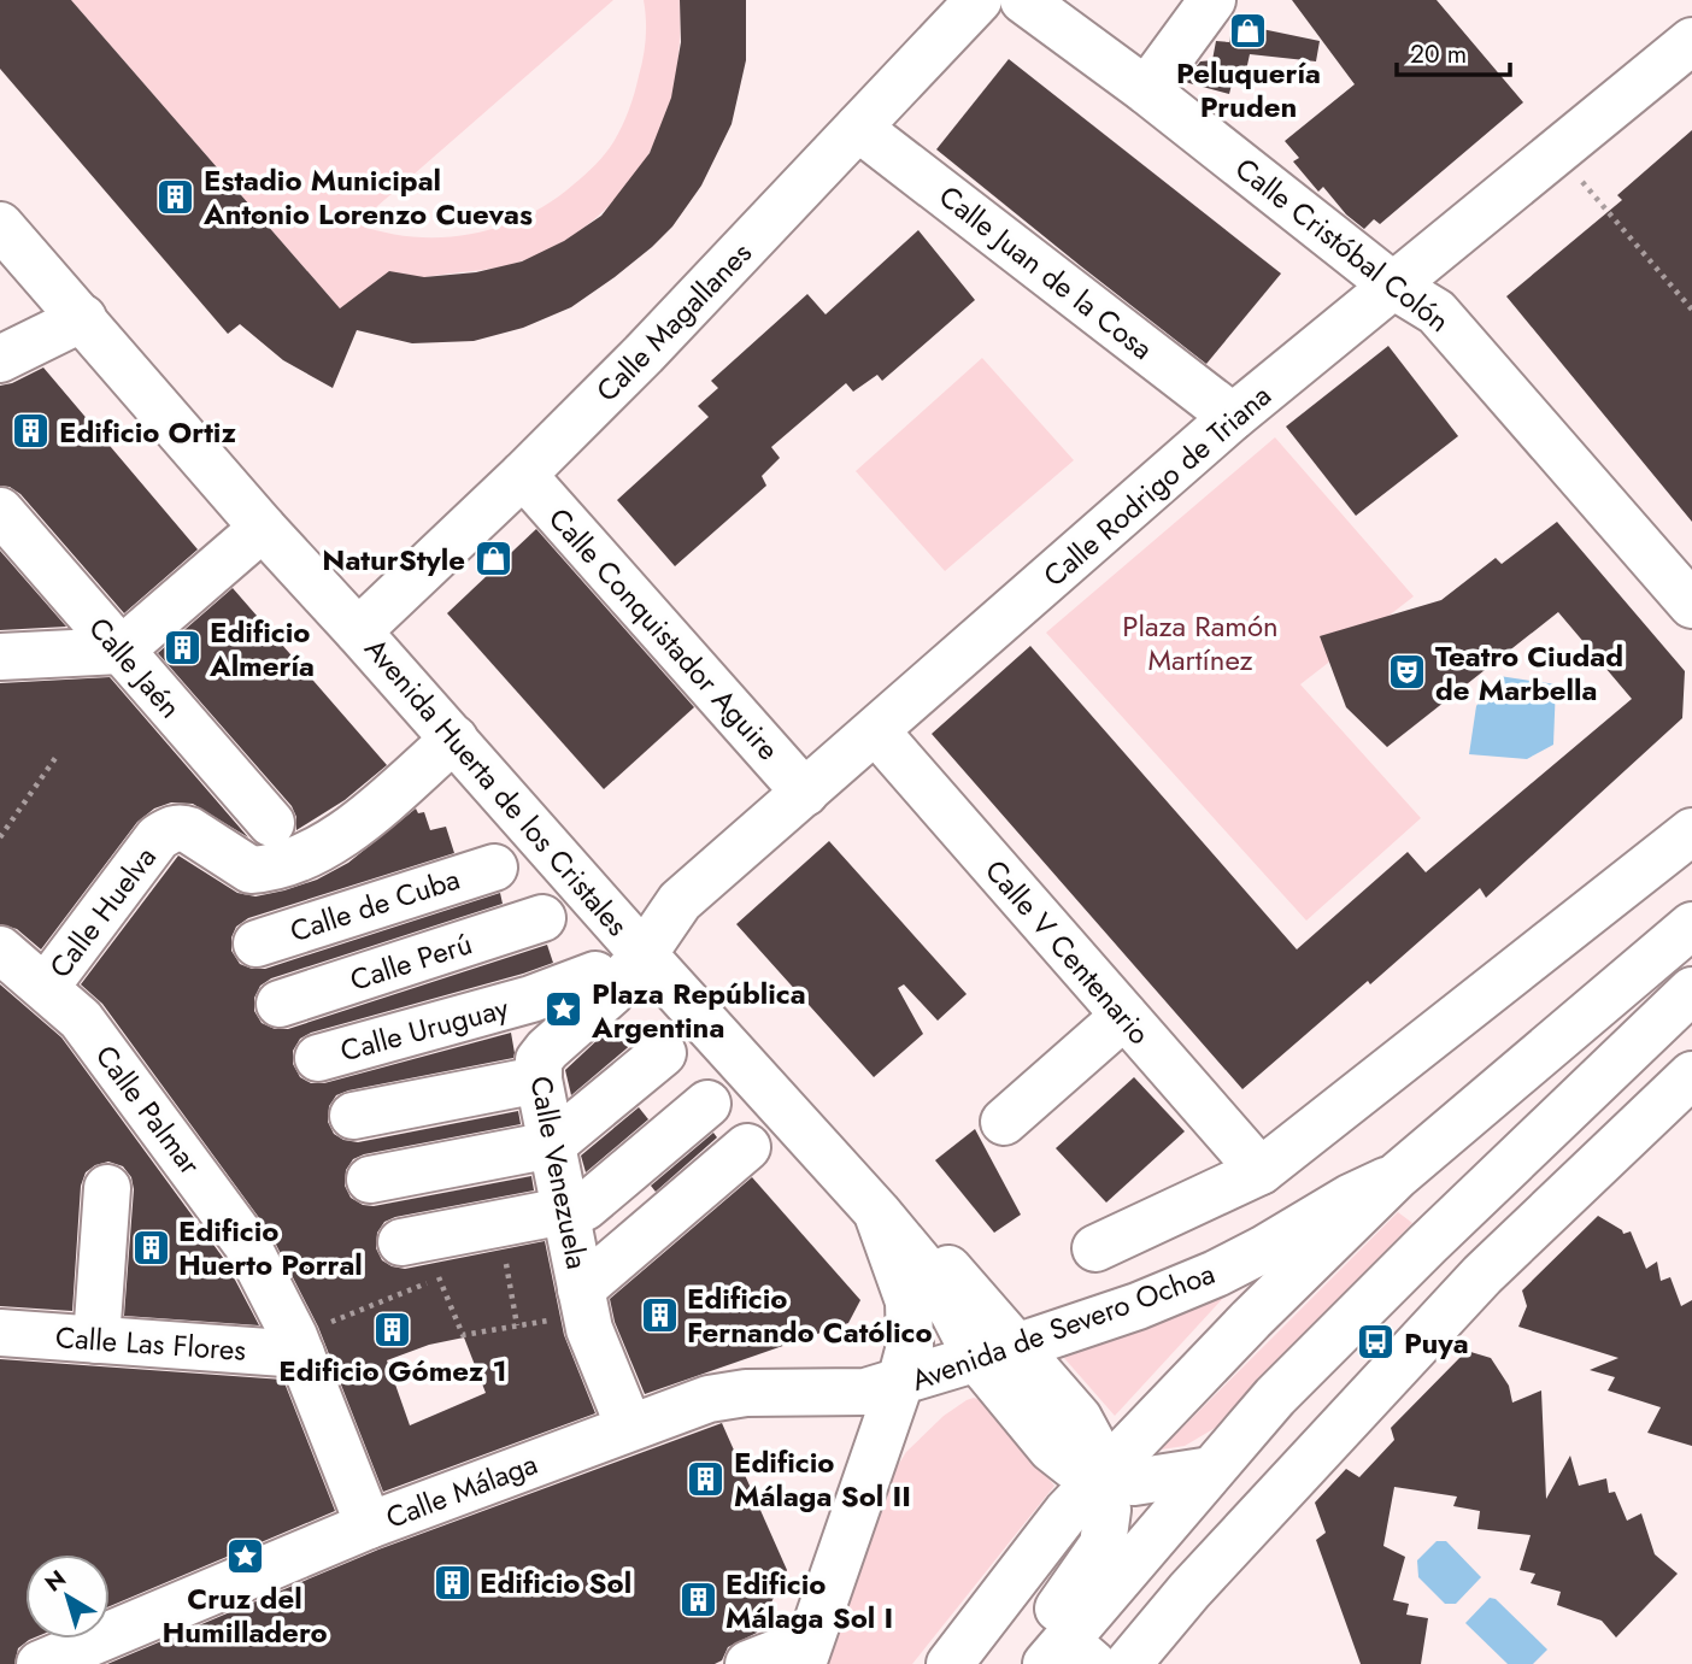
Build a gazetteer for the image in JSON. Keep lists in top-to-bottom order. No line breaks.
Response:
{"streets":{"street":["Calle Cristóbal Colón","Calle Juan de la Cosa","Calle Magallanes","Calle Rodrigo de Triana","Calle Conquistador Aguire","Calle Jaén","Avenida Huerta de los Cristales","Calle de Cuba","Calle Huelva","Calle V Centenario","Calle Perú","Calle Uruguay","Calle Palmar","Calle Venezuela","Avenida de Severo Ochoa","Calle Las Flores","Calle Málaga"]},"crossings":[["Calle Cristóbal Colón","Calle Rodrigo de Triana"],["Calle Juan de la Cosa","Calle Magallanes"],["Calle Juan de la Cosa","Calle Rodrigo de Triana"],["Calle Magallanes","Calle Conquistador Aguire"],["Calle Magallanes","Avenida Huerta de los Cristales"],["Calle Rodrigo de Triana","Calle Conquistador Aguire"],["Calle Rodrigo de Triana","Avenida Huerta de los Cristales"],["Calle Rodrigo de Triana","Calle V Centenario"],["Calle Rodrigo de Triana","Calle Venezuela"],["Avenida Huerta de los Cristales","Calle Huelva"],["Avenida Huerta de los Cristales","Calle Venezuela"],["Avenida Huerta de los Cristales","Avenida de Severo Ochoa"],["Calle Huelva","Calle Palmar"],["Calle Palmar","Calle Las Flores"],["Calle Palmar","Calle Málaga"],["Calle Venezuela","Calle Málaga"],["Avenida de Severo Ochoa","Calle Málaga"]],"parks":["Plaza Ramón Martínez"],"places":{"shop":["Peluquería Pruden","NaturStyle"],"building":["Estadio Municipal Antonio Lorenzo Cuevas","Edificio Ortiz","Edificio Almería","Edificio Huerto Porral","Edificio Fernando Católico","Edificio Gómez 1","Edificio Málaga Sol II","Edificio Sol","Edificio Málaga Sol I"],"theatre":["Teatro Ciudad de Marbella"],"place":["Plaza República Argentina","Cruz del Humilladero"],"bus stop":["Puya"]},"scale_bar":"20 m","north":"top left"}
